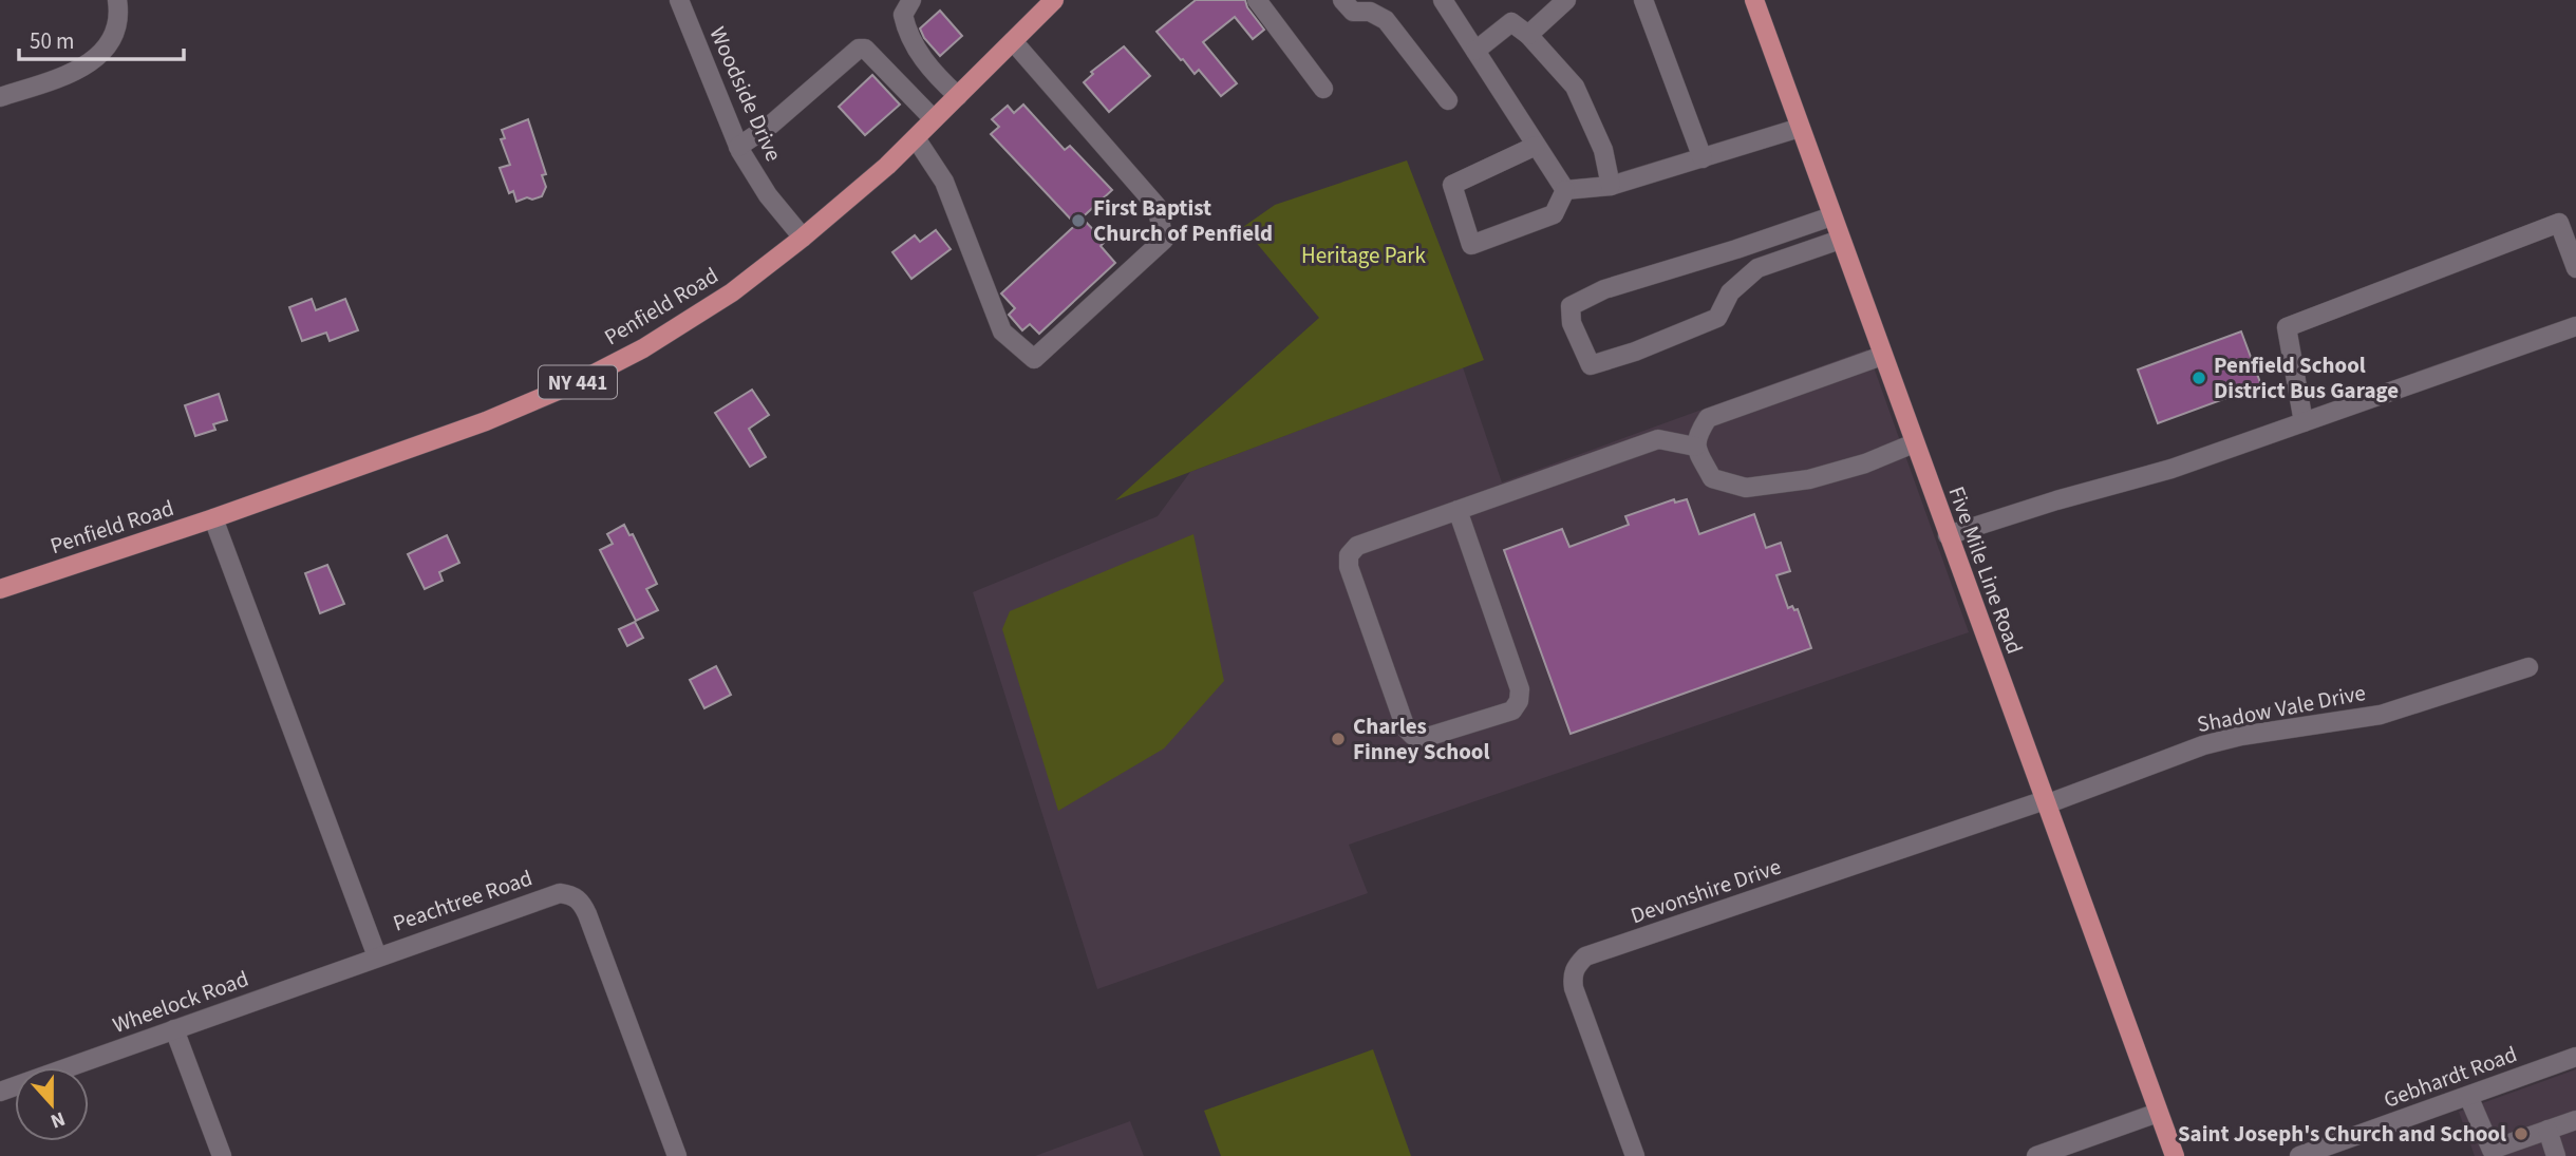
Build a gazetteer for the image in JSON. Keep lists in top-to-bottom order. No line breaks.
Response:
{"streets":{"main road":["Penfield Road","NY 441","Five Mile Line Road"],"street":["Woodside Drive","Shadow Vale Drive","Devonshire Drive","Peachtree Road","Wheelock Road","Gebhardt Road"]},"crossings":[["Woodside Drive","Penfield Road"],["Penfield Road","Peachtree Road"],["Five Mile Line Road","Shadow Vale Drive"],["Five Mile Line Road","Devonshire Drive"],["Shadow Vale Drive","Devonshire Drive"],["Peachtree Road","Wheelock Road"]],"parks":["Heritage Park"],"places":["First Baptist Church of Penfield","Penfield School District Bus Garage","Charles Finney School","Saint Joseph's Church and School"],"scale_bar":"50 m","north":"bottom"}
